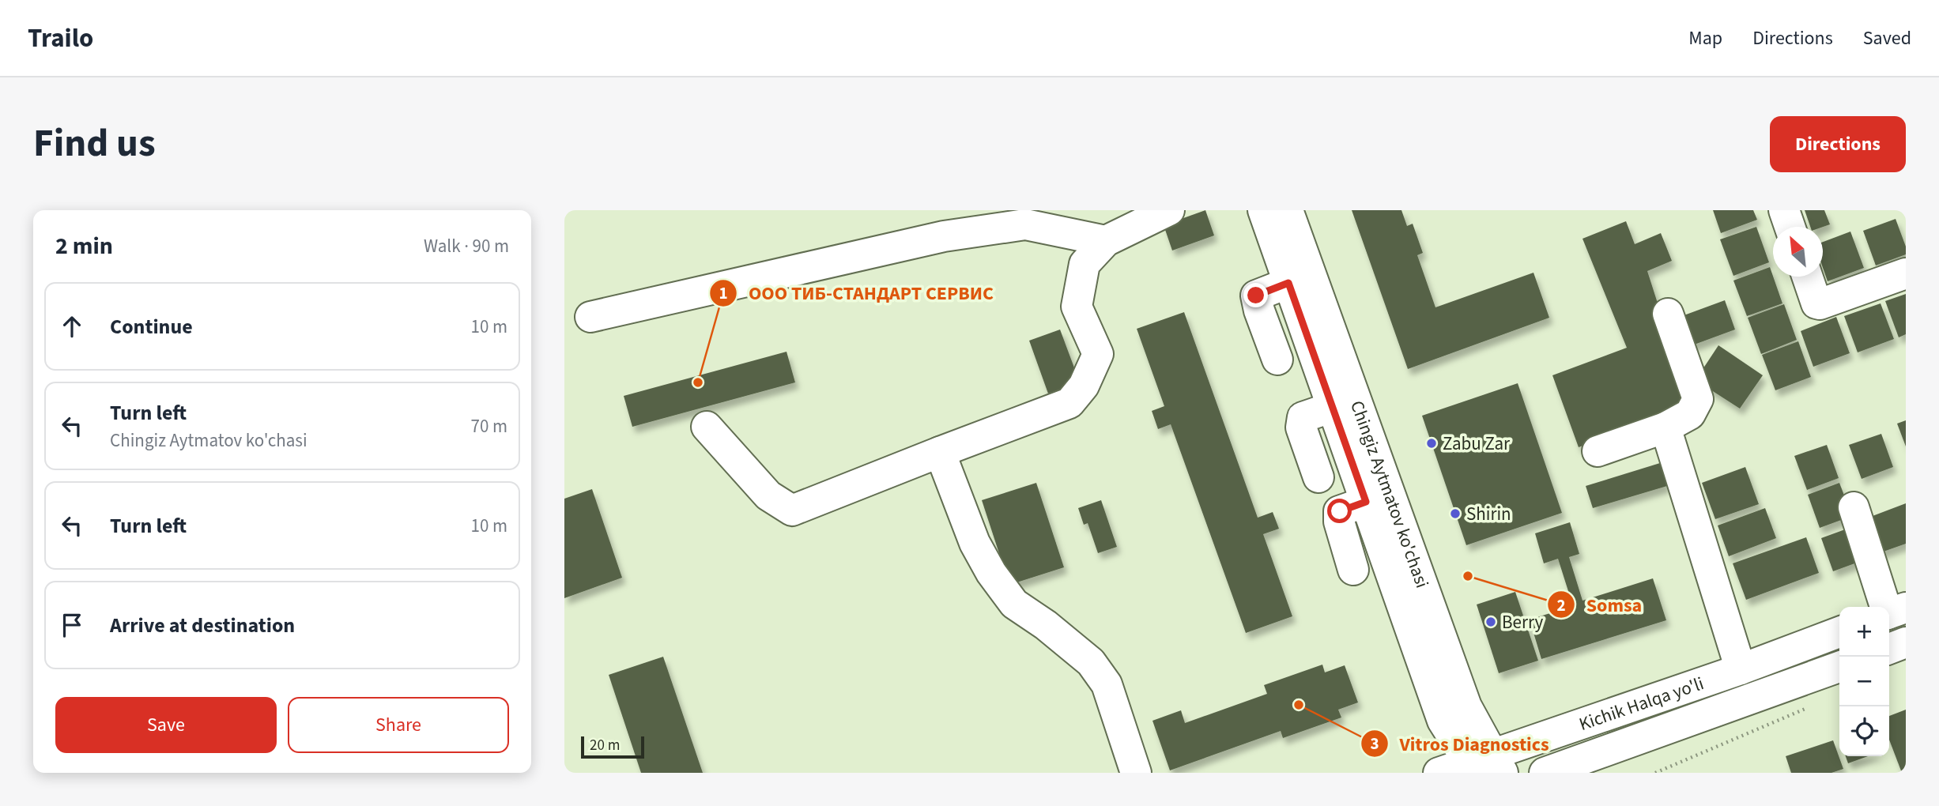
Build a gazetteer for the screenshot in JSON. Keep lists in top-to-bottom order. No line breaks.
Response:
{"streets":{"main road":["Chingiz Aytmatov ko'chasi","Kichik Halqa yo'li"]},"crossings":[["Chingiz Aytmatov ko'chasi","Kichik Halqa yo'li"]],"places":["ООО ТИБ-СТАНДАРТ СЕРВИС","Zabu Zar","Shirin","Somsa","Berry","Vitros Diagnostics"],"scale_bar":"20 m","north":"top left","page":{"header":"Trailo","nav":["Map","Directions","Saved"],"title":"Find us","buttons":["Directions",["Save","Share"]],"heading":["2 min","Walk · 90 m"],"list":[["Continue","10 m"],["Turn left","Chingiz Aytmatov ko'chasi","70 m"],["Turn left","10 m"],"Arrive at destination"],"map_buttons":["+","−"],"scale":"20 m"}}
